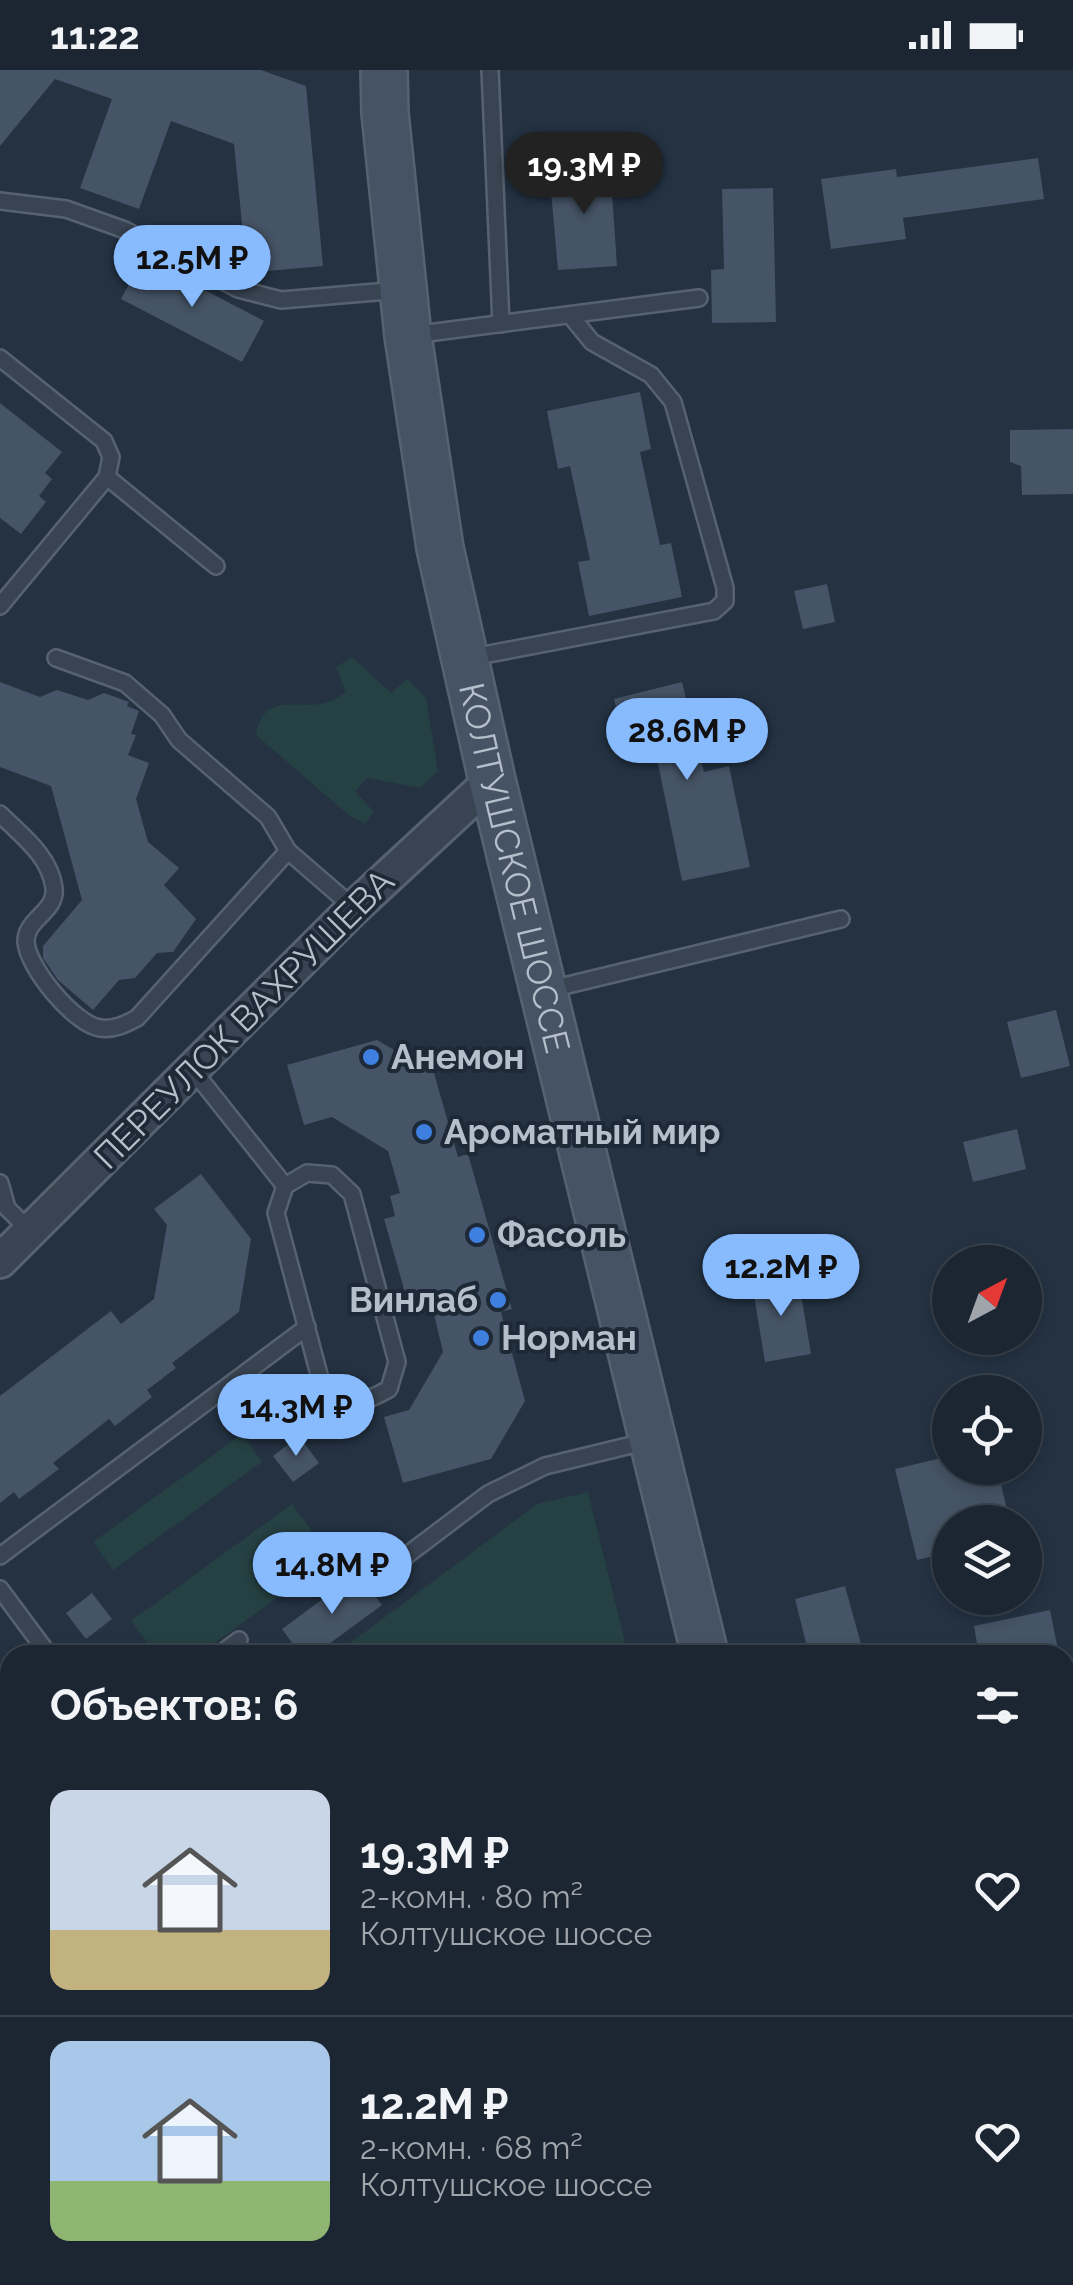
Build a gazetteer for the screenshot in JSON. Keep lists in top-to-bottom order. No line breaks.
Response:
{"streets":{"main road":["КОЛТУШСКОЕ ШОССЕ"],"street":["ПЕРЕУЛОК ВАХРУШЕВА"]},"crossings":[["КОЛТУШСКОЕ ШОССЕ","ПЕРЕУЛОК ВАХРУШЕВА"]],"places":["Анемон","Ароматный мир","Фасоль","Винлаб","Норман"],"north":"top right","page":{"status":"11:22","price":["19.3M ₽","12.5M ₽","28.6M ₽","12.2M ₽","14.3M ₽","14.8M ₽"],"heading":"Объектов: 6","list":[{"name":"19.3M ₽","note":"2-комн. · 80 m² · Колтушское шоссе"},{"name":"12.2M ₽","note":"2-комн. · 68 m² · Колтушское шоссе"}]}}
